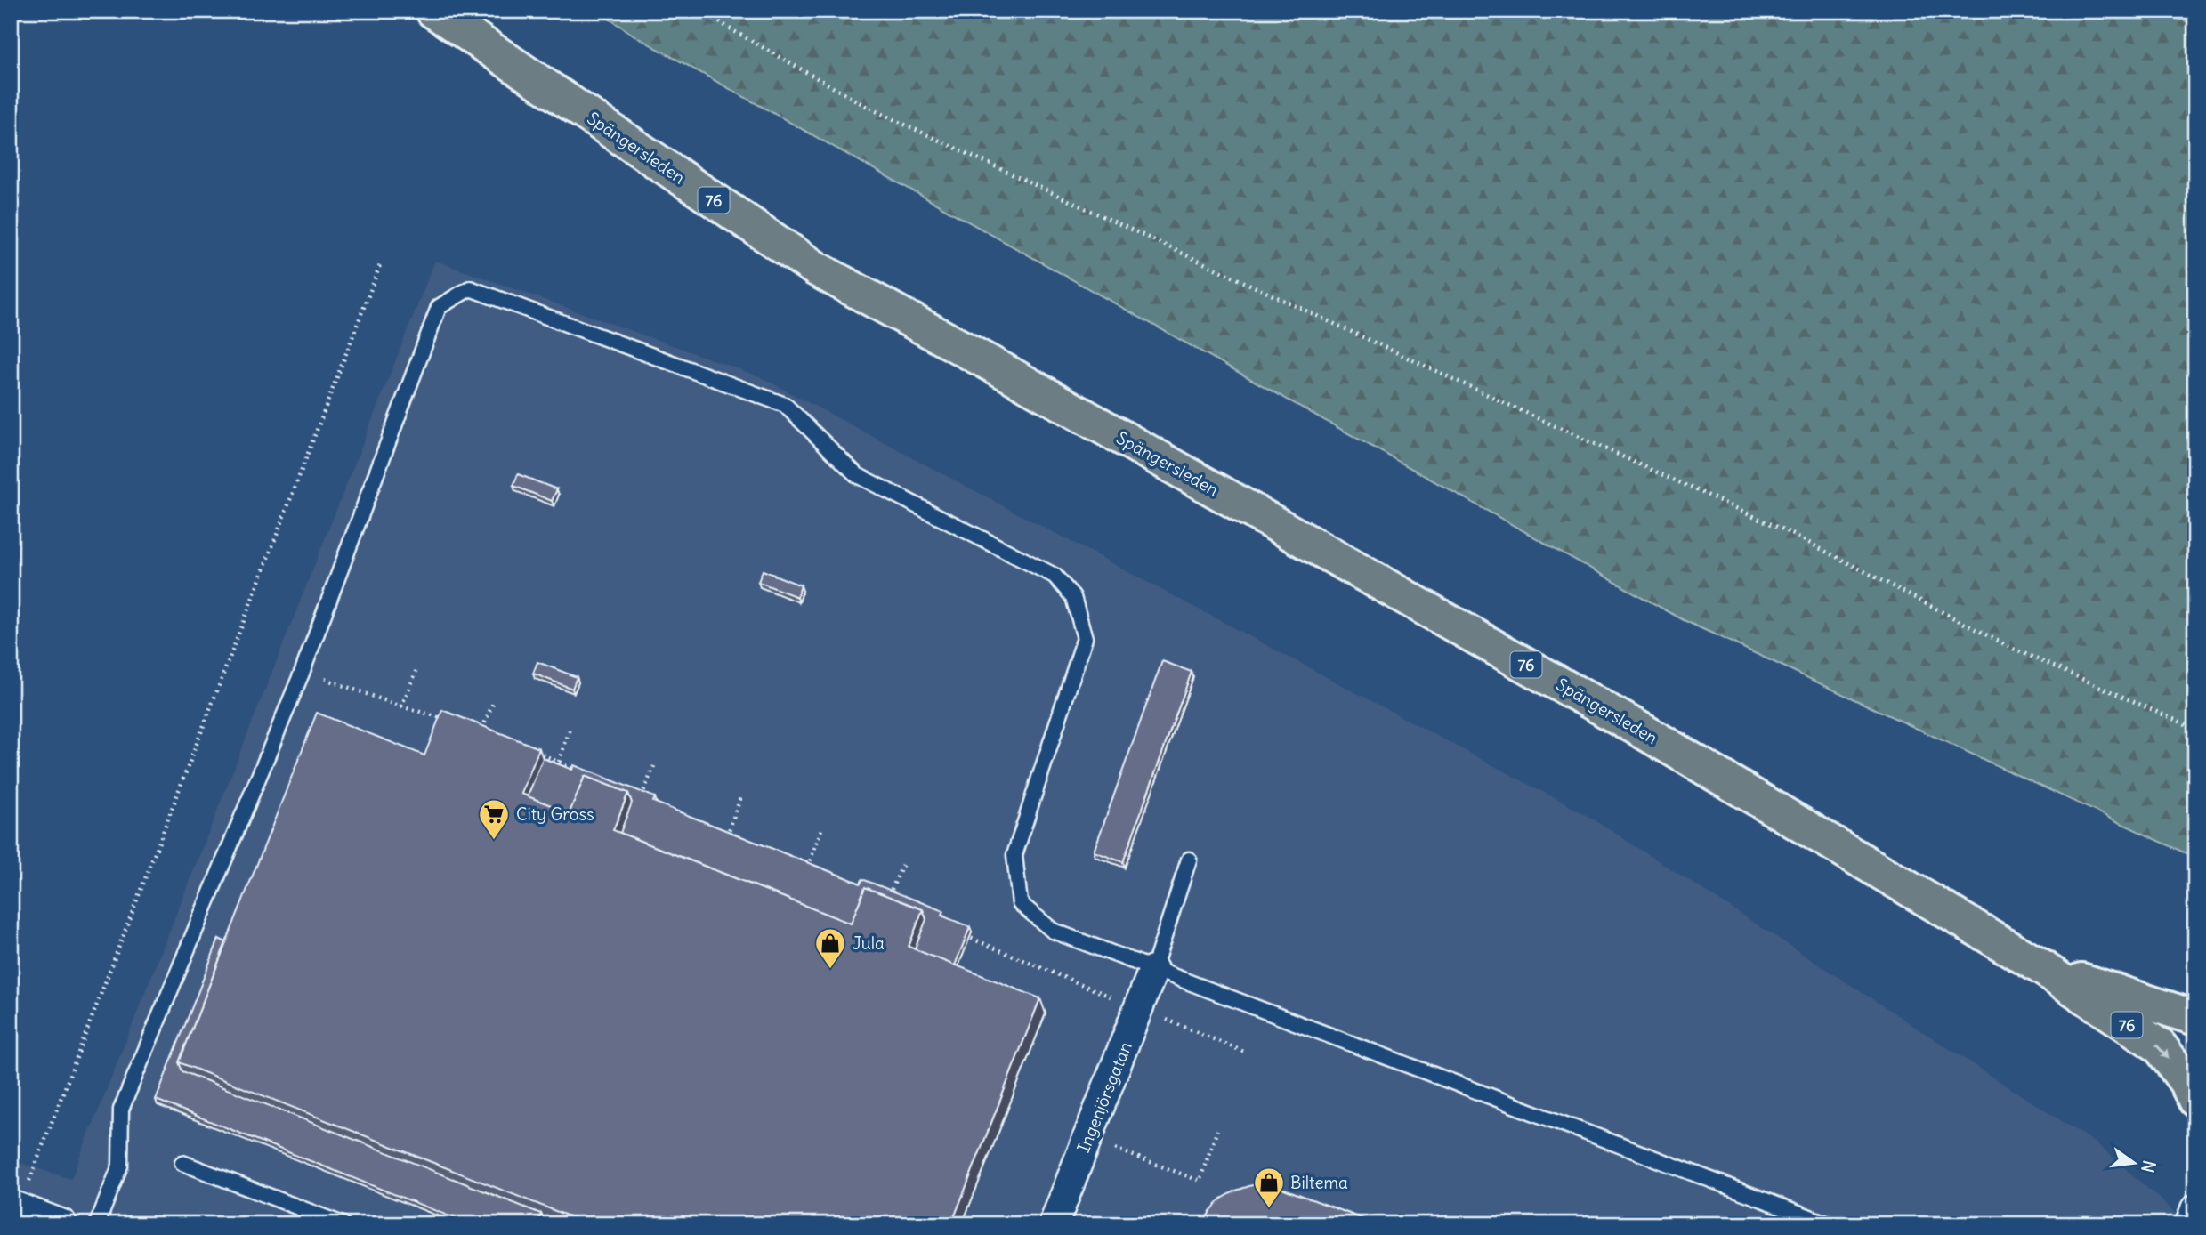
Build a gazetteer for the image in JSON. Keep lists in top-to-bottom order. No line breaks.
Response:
{"streets":{"main road":["Spängersleden","76"],"street":["Ingenjörsgatan"]},"places":{"supermarket":["City Gross"],"shop":["Jula","Biltema"]},"north":"right"}
